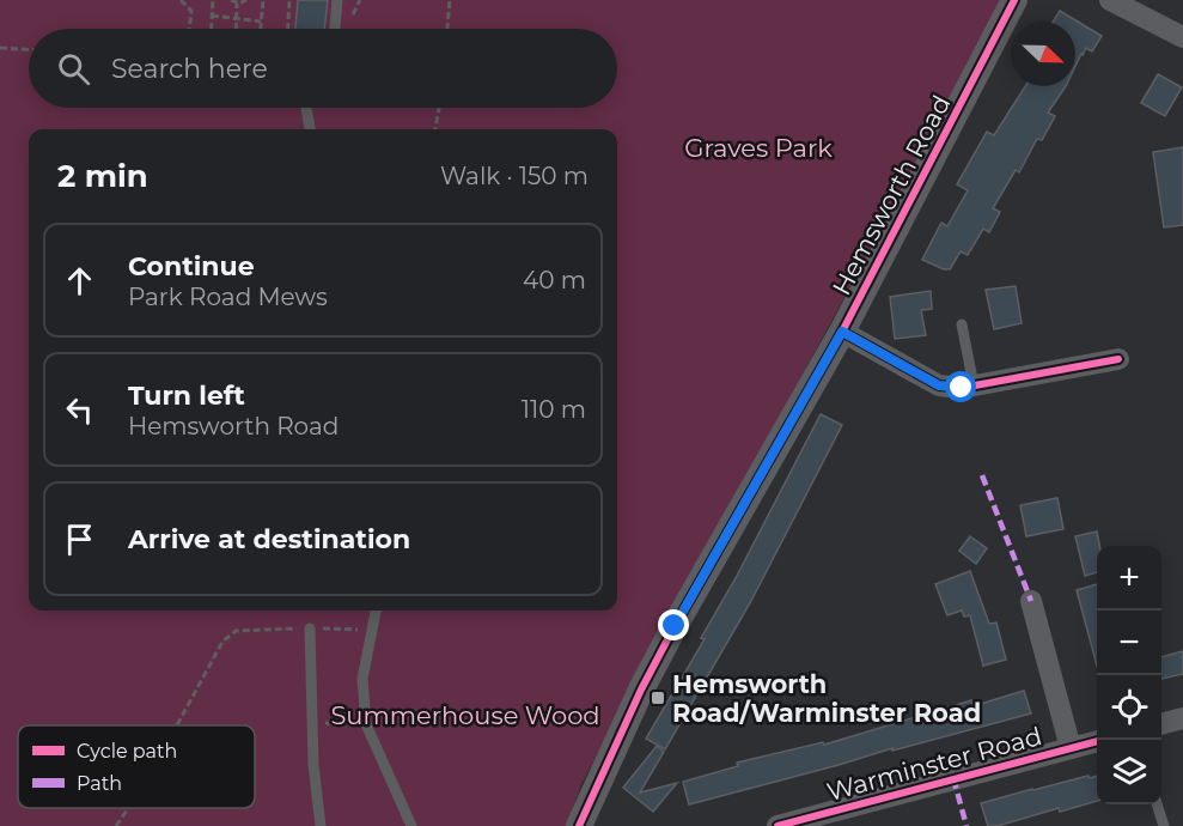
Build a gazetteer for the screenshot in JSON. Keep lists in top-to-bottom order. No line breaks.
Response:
{"streets":{"street":["Hemsworth Road","Warminster Road"]},"parks":["Graves Park","Summerhouse Wood"],"places":{"transit":["Hemsworth Road/Warminster Road"]},"legend":["Cycle path","Path"],"north":"bottom right","page":{"search":"Search here","heading":["2 min","Walk · 150 m"],"list":[["Continue","Park Road Mews","40 m"],["Turn left","Hemsworth Road","110 m"],"Arrive at destination"],"map_buttons":["+","−"]}}
